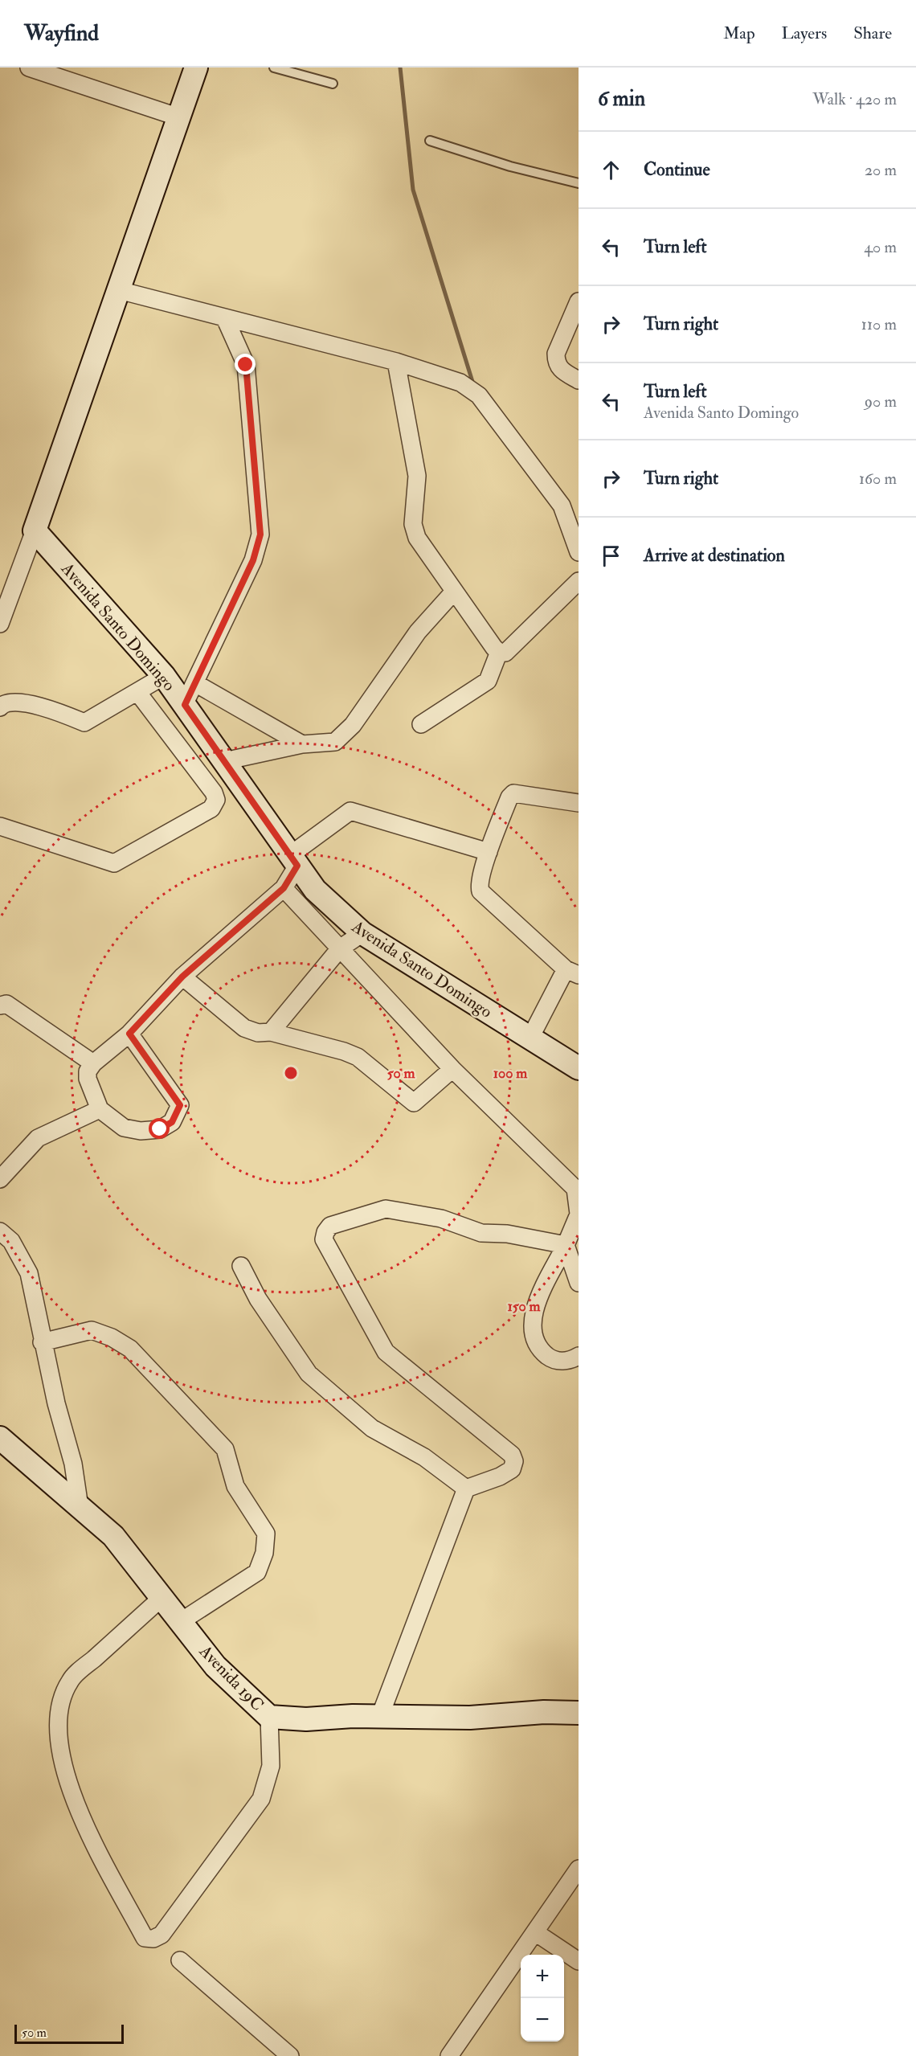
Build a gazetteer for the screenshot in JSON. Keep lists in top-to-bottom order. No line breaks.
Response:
{"streets":{"street":["Avenida Santo Domingo","Avenida 19C"]},"scale_bar":"50 m","page":{"header":"Wayfind","nav":["Map","Layers","Share"],"heading":["6 min","Walk · 420 m"],"list":[["Continue","20 m"],["Turn left","40 m"],["Turn right","110 m"],["Turn left","Avenida Santo Domingo","90 m"],["Turn right","160 m"],"Arrive at destination"],"map_buttons":["+","−"],"scale":"50 m"},"rings":["50 m","100 m","150 m"]}
